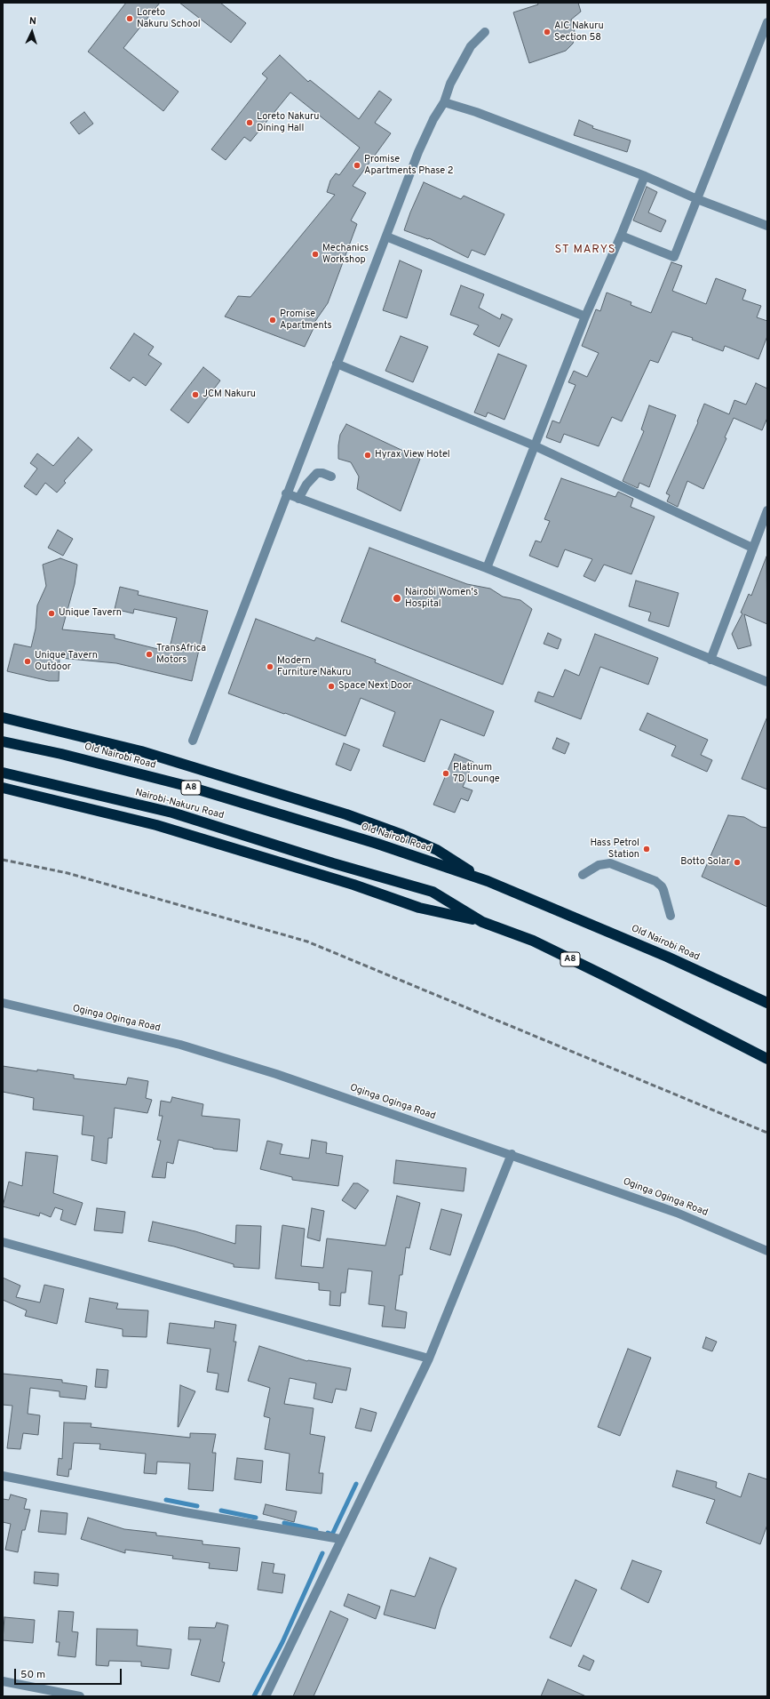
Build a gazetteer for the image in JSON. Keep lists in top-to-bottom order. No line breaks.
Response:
{"streets":{"highway":["Old Nairobi Road","A8","Nairobi-Nakuru Road"],"street":["Oginga Oginga Road"]},"crossings":[["A8","Nairobi-Nakuru Road"]],"districts":["ST MARYS"],"places":["Loreto Nakuru School","AIC Nakuru Section 58","Loreto Nakuru Dining Hall","Promise Apartments Phase 2","Mechanics Workshop","Promise Apartments","JCM Nakuru","Hyrax View Hotel","Nairobi Women's Hospital","Unique Tavern","TransAfrica Motors","Unique Tavern Outdoor","Modern Furniture Nakuru","Space Next Door","Platinum 7D Lounge","Hass Petrol Station","Botto Solar"],"scale_bar":"50 m","north":"top"}
